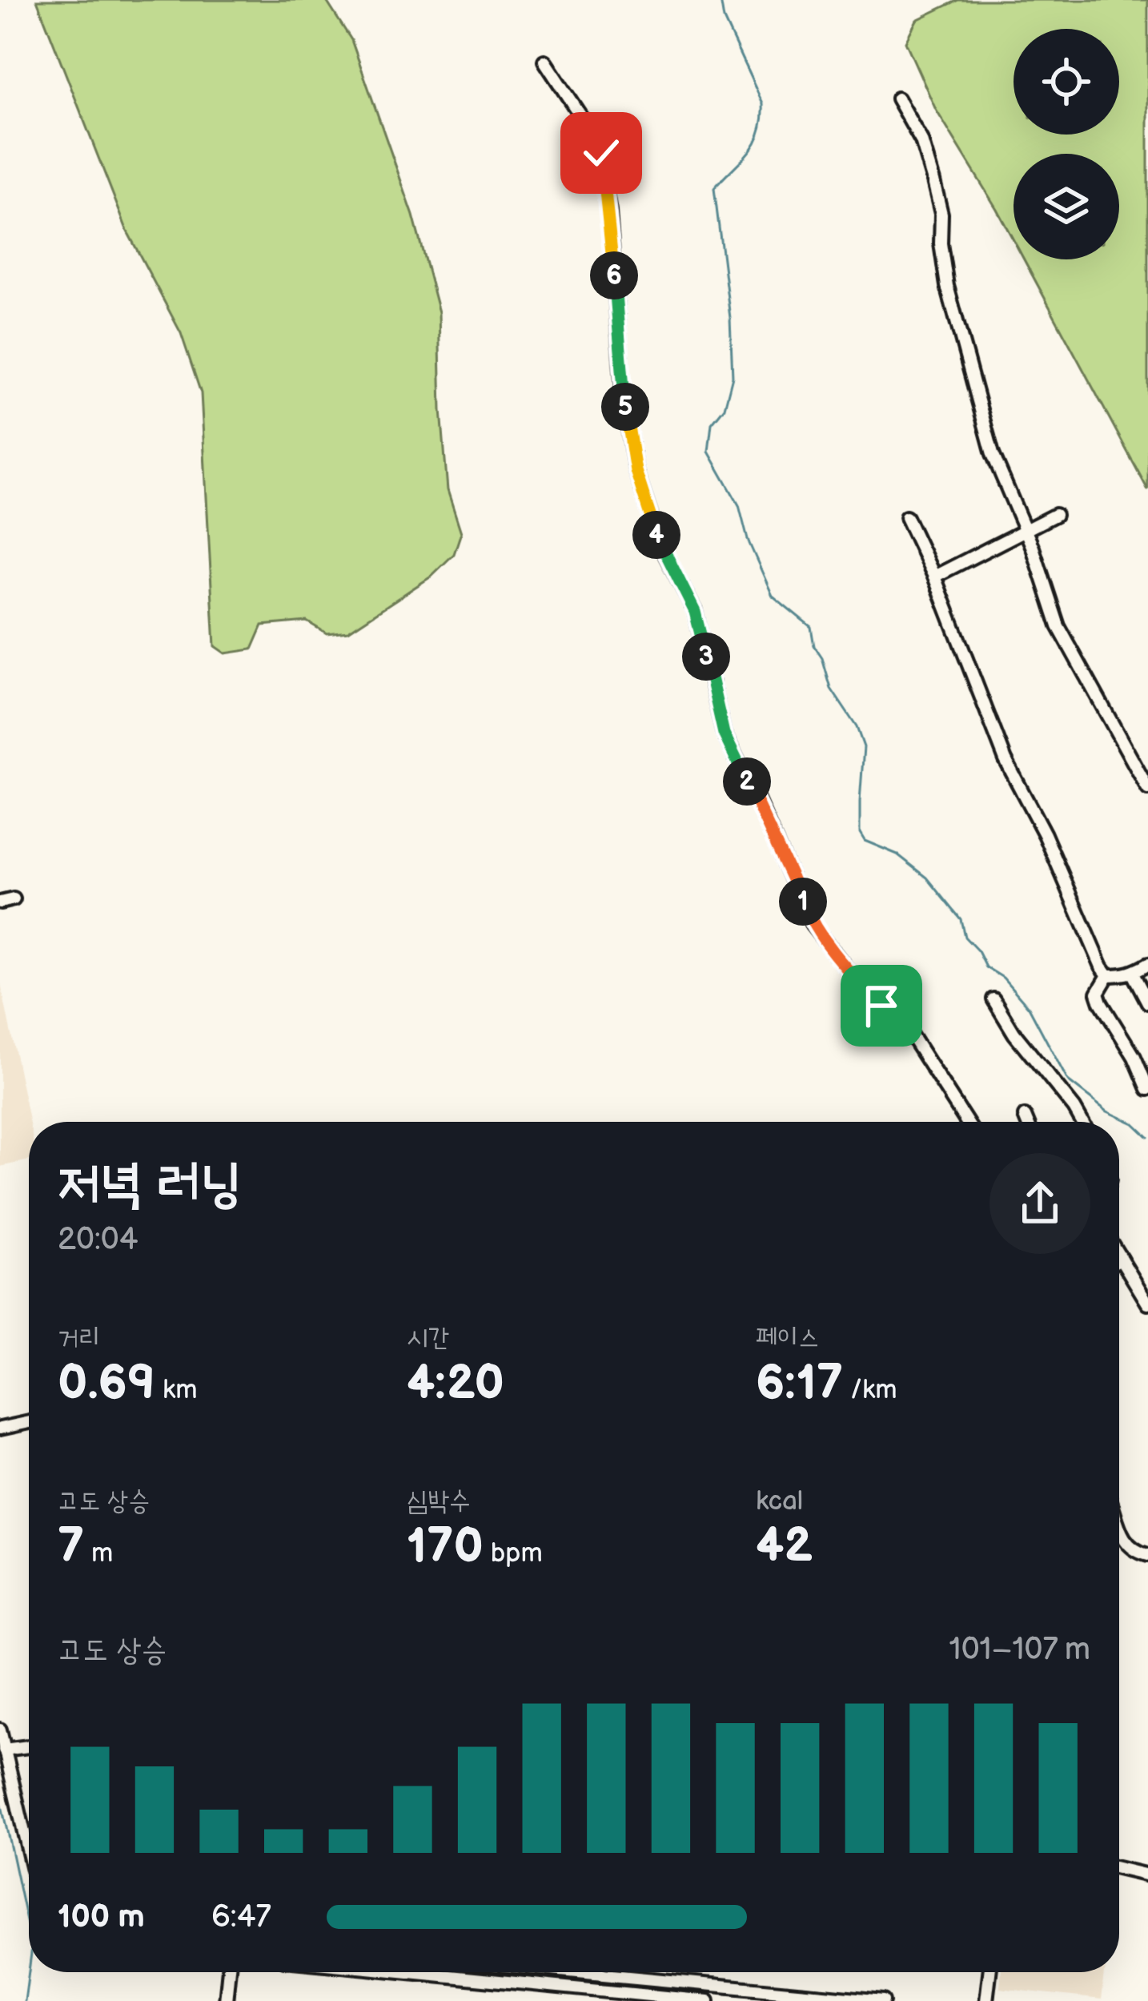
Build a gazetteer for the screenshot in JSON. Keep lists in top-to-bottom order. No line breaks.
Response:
{"page":{"pins":["6","5","4","3","2","1"],"heading":["저녁 러닝","20:04"],"stats":[["거리","0.69 km"],["시간","4:20"],["페이스","6:17 /km"],["고도 상승","7 m"],["심박수","170 bpm"],["kcal","42"]],"chart":["고도 상승","101–107 m"],"list":[{"name":"100 m","note":"6:47"}]}}
